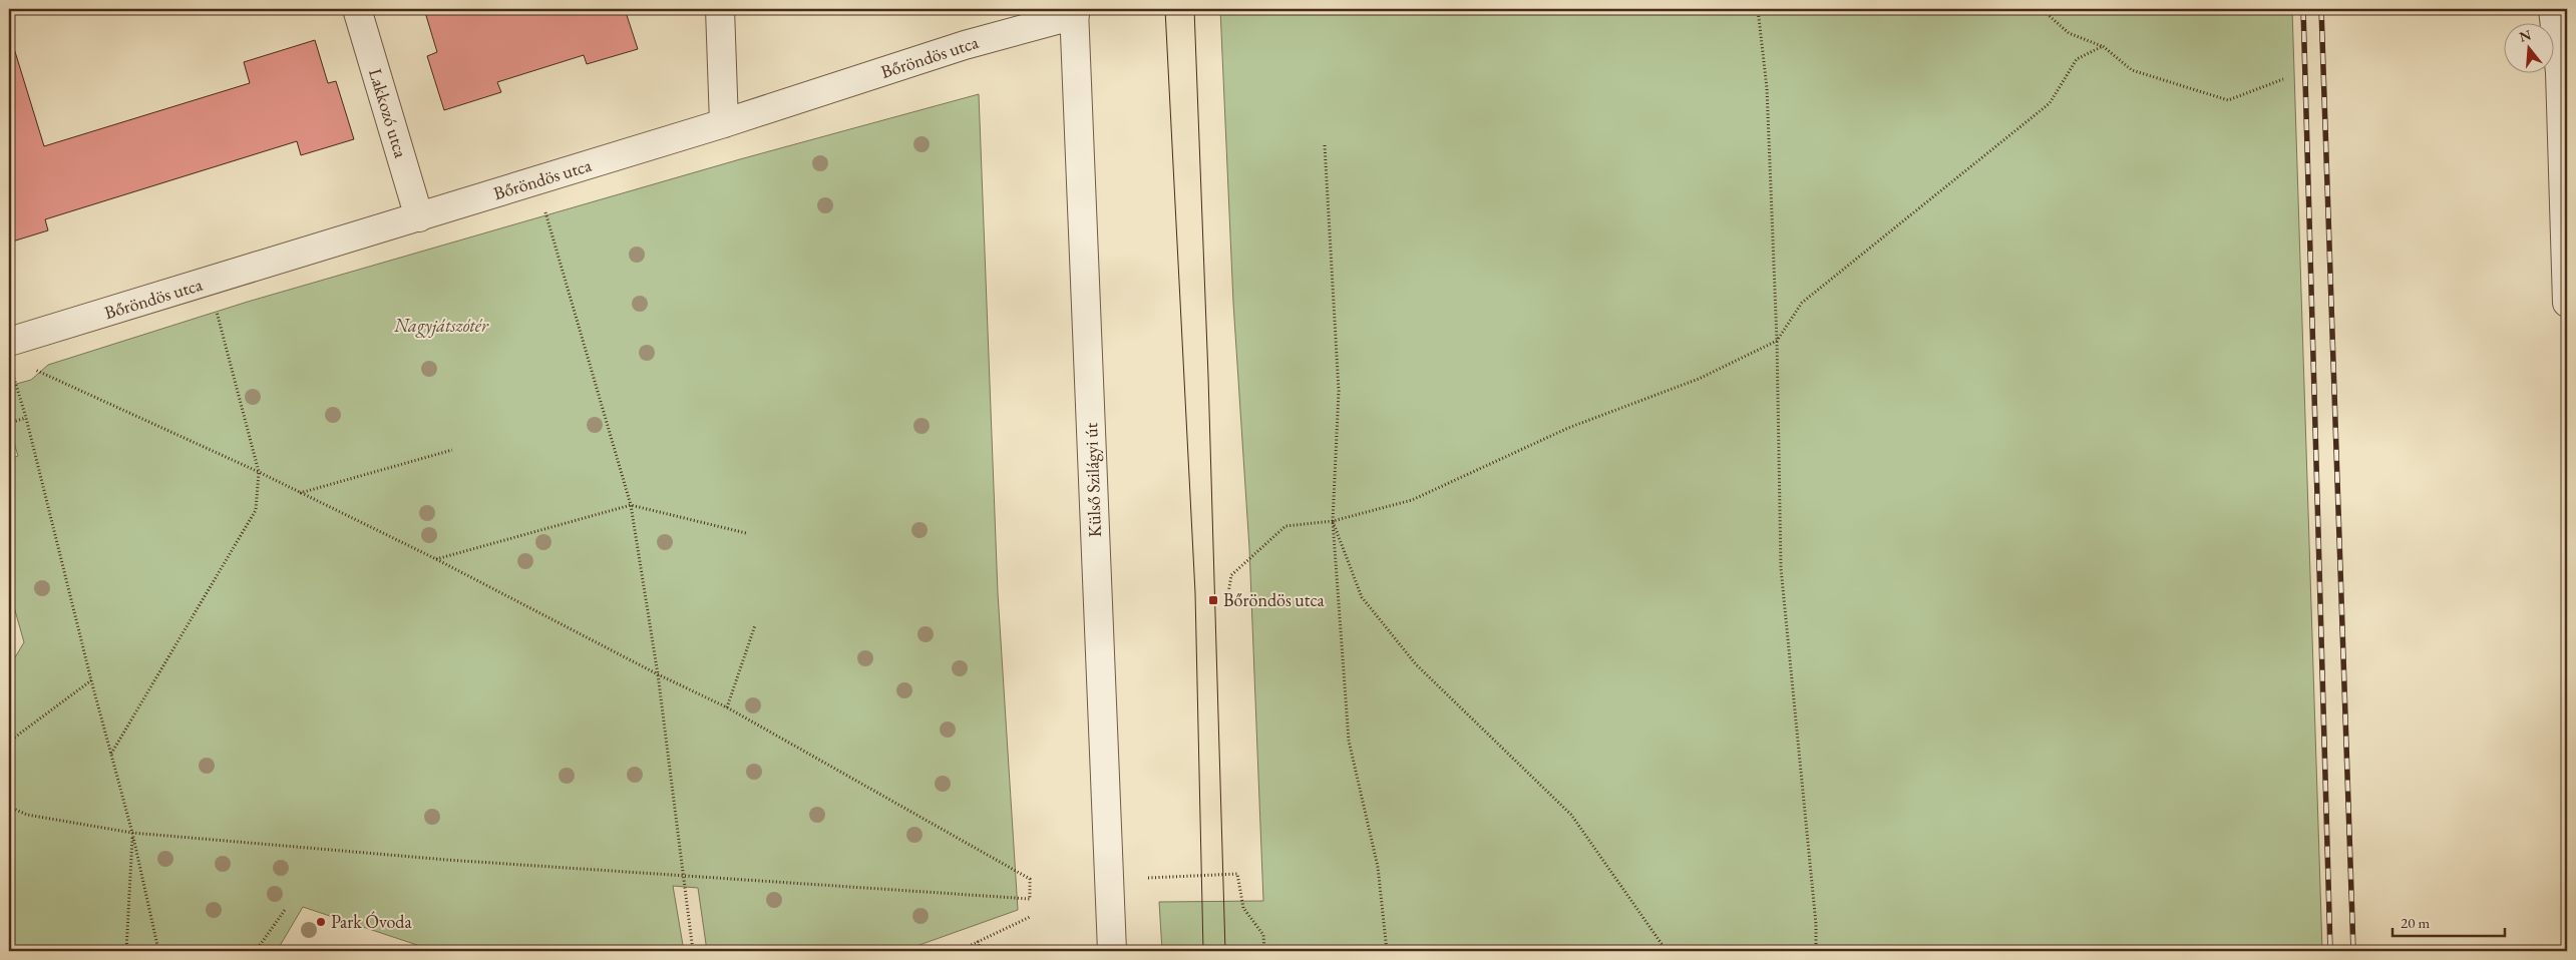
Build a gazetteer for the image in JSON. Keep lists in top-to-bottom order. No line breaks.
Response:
{"streets":{"street":["Bőröndös utca","Lakkozó utca","Külső Szilágyi út"]},"crossings":[["Bőröndös utca","Lakkozó utca"],["Bőröndös utca","Külső Szilágyi út"]],"parks":["Nagyjátszótér"],"places":{"transit":["Bőröndös utca"],"other":["Park Óvoda"]},"scale_bar":"20 m","north":"top"}
